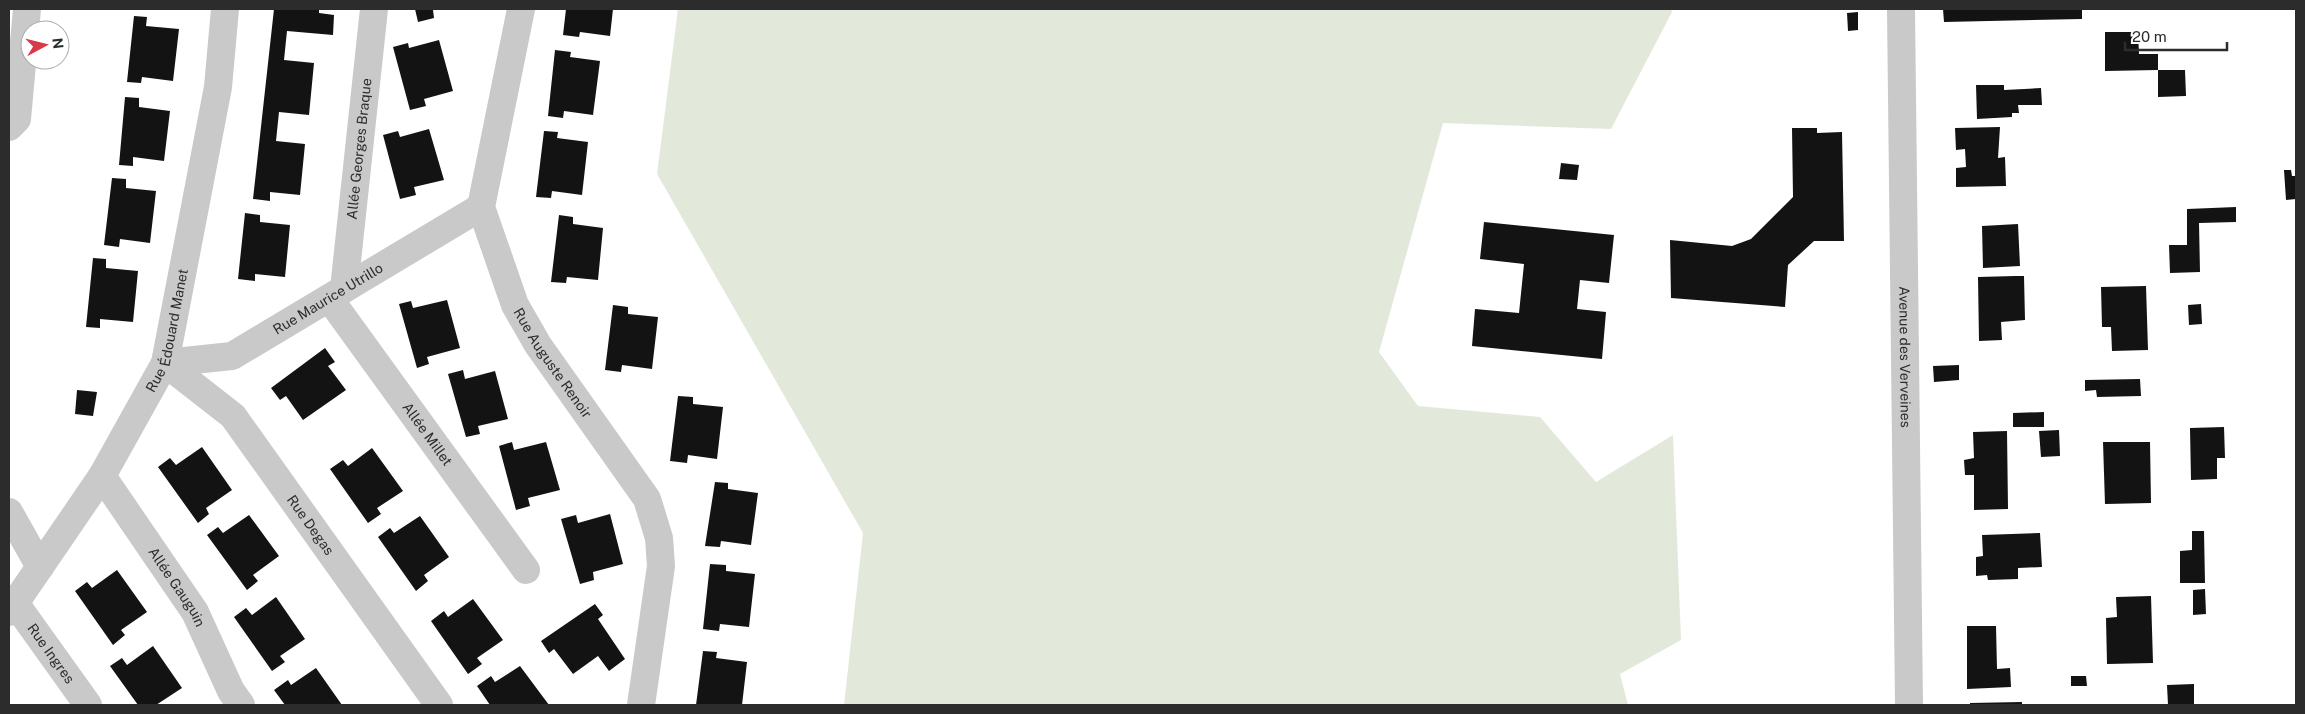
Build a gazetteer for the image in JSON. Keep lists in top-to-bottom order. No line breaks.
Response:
{"streets":{"street":["Allée Georges Braque","Rue Maurice Utrillo","Rue Édouard Manet","Avenue des Verveines","Rue Auguste Renoir","Allée Millet","Rue Degas","Allée Gauguin","Rue Ingres"]},"crossings":[["Allée Georges Braque","Rue Maurice Utrillo"],["Allée Georges Braque","Allée Millet"],["Rue Maurice Utrillo","Rue Édouard Manet"],["Rue Maurice Utrillo","Rue Auguste Renoir"],["Rue Maurice Utrillo","Allée Millet"],["Rue Maurice Utrillo","Rue Degas"],["Rue Édouard Manet","Rue Degas"],["Rue Édouard Manet","Allée Gauguin"],["Rue Édouard Manet","Rue Ingres"]],"scale_bar":"20 m","north":"right"}
